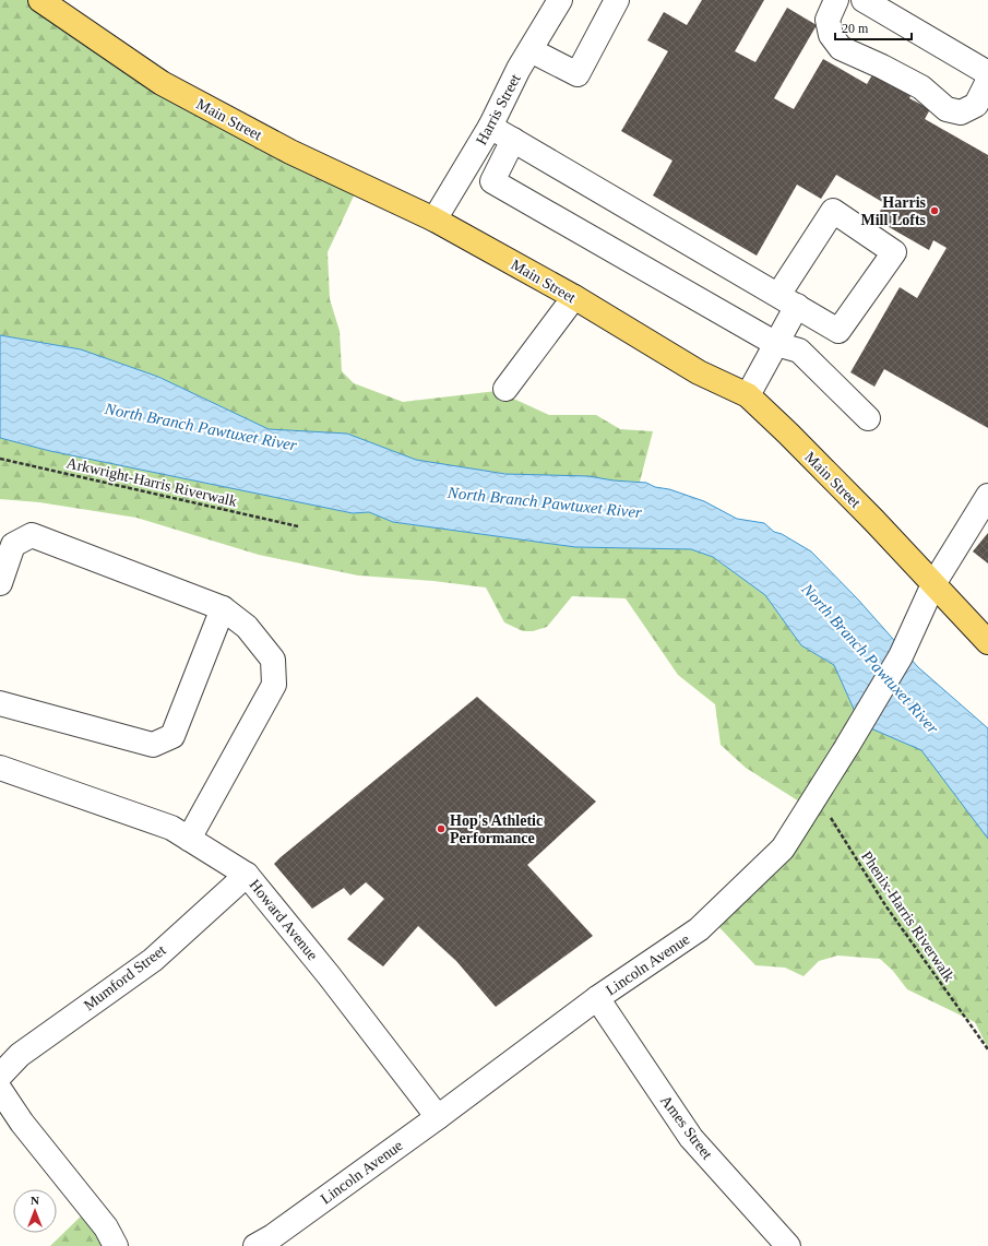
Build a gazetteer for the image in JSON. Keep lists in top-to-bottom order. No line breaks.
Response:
{"streets":{"main road":["Main Street"],"street":["Harris Street","Howard Avenue","Lincoln Avenue","Mumford Street","Ames Street"],"path":["Arkwright-Harris Riverwalk","Phenix-Harris Riverwalk"]},"crossings":[["Harris Street","Main Street"],["Main Street","Lincoln Avenue"],["Phenix-Harris Riverwalk","Lincoln Avenue"],["Howard Avenue","Lincoln Avenue"],["Howard Avenue","Mumford Street"],["Lincoln Avenue","Ames Street"]],"water":["North Branch Pawtuxet River"],"places":["Harris Mill Lofts","Hop's Athletic Performance"],"scale_bar":"20 m","north":"top"}
